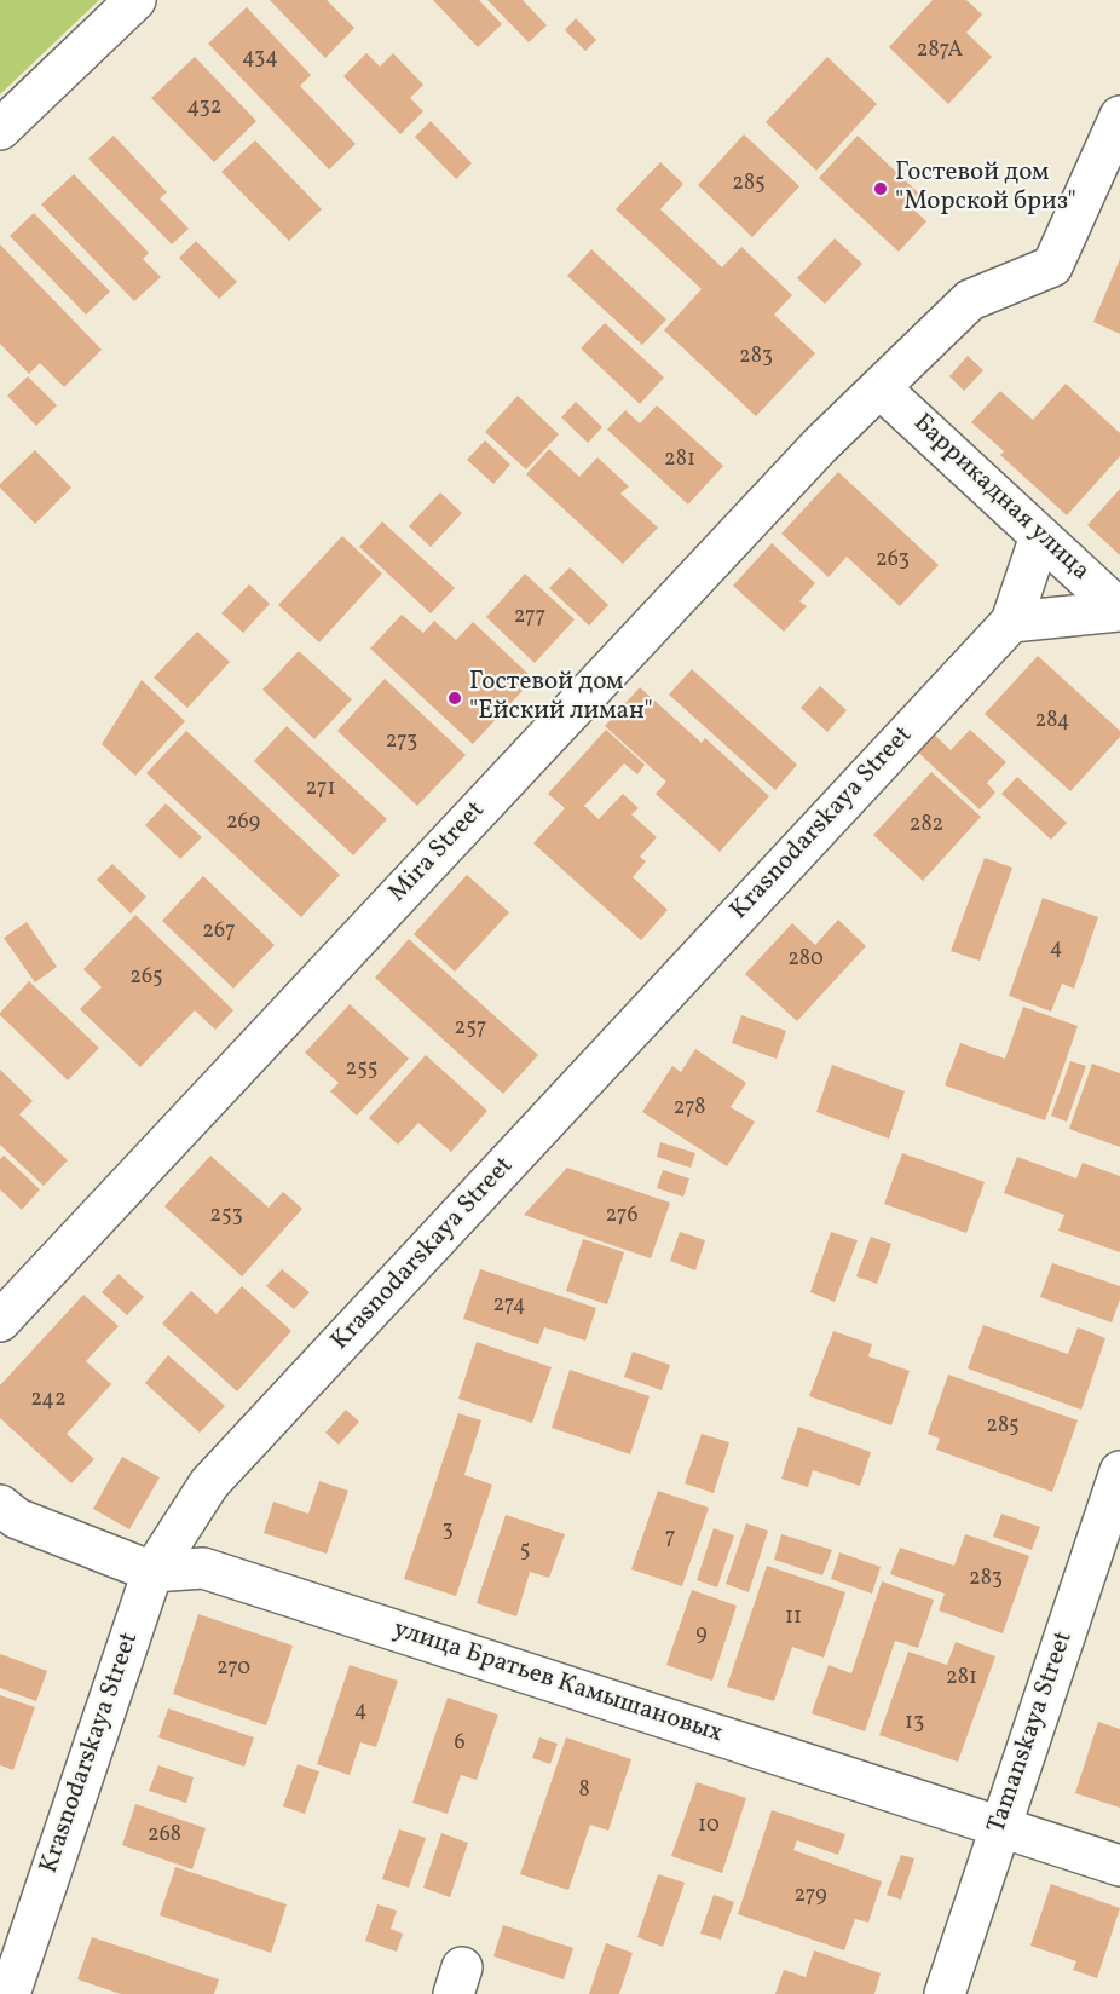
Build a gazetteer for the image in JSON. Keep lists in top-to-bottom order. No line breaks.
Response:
{"streets":{"street":["Баррикадная улица","Krasnodarskaya Street","Mira Street","улица Братьев Камышановых","Tamanskaya Street"]},"crossings":[["Баррикадная улица","Krasnodarskaya Street"],["Баррикадная улица","Mira Street"],["Krasnodarskaya Street","улица Братьев Камышановых"],["улица Братьев Камышановых","Tamanskaya Street"]],"places":["Гостевой дом \"Морской бриз\"","Гостевой дом \"Ейский лиман\""],"house_numbers":["287А","434","432","285","283","281","263","277","284","273","271","269","282","267","4","280","265","257","255","278","253","276","274","242","285","3","7","5","283","11","9","270","281","4","13","6","8","10","268","279"]}
